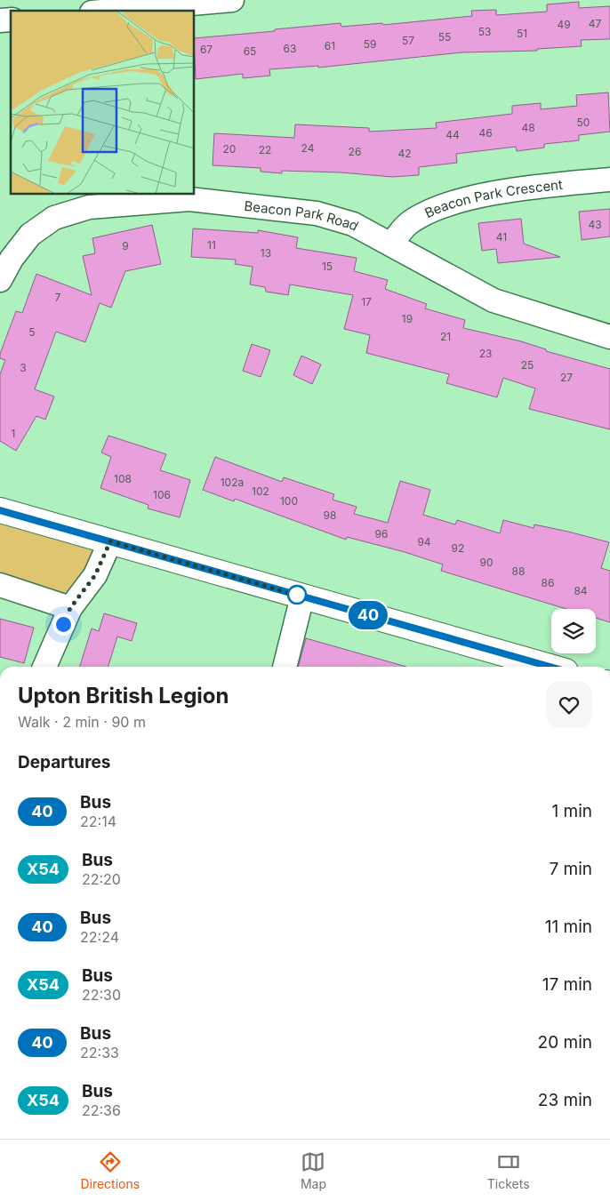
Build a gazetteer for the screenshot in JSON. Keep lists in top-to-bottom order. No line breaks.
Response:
{"streets":{"street":["Beacon Park Crescent","Beacon Park Road"]},"crossings":[["Beacon Park Crescent","Beacon Park Road"]],"lines":["bus line 40"],"house_numbers":["47","49","53","51","55","57","59","61","63","67","65","50","48","46","44","24","20","22","26","42","43","41","11","9","13","15","7","17","19","5","21","23","25","3","27","1","108","102a","102","106","100","98","96","94","92","90","88","86","84"],"page":{"on_map":"40","heading":[["Upton British Legion","Walk · 2 min · 90 m"],"Departures"],"list":[{"mark":"40","name":"Bus","note":"22:14","value":"1 min"},{"mark":"X54","name":"Bus","note":"22:20","value":"7 min"},{"mark":"40","name":"Bus","note":"22:24","value":"11 min"},{"mark":"X54","name":"Bus","note":"22:30","value":"17 min"},{"mark":"40","name":"Bus","note":"22:33","value":"20 min"},{"mark":"X54","name":"Bus","note":"22:36","value":"23 min"}],"tabs":["Directions","Map","Tickets"]}}
